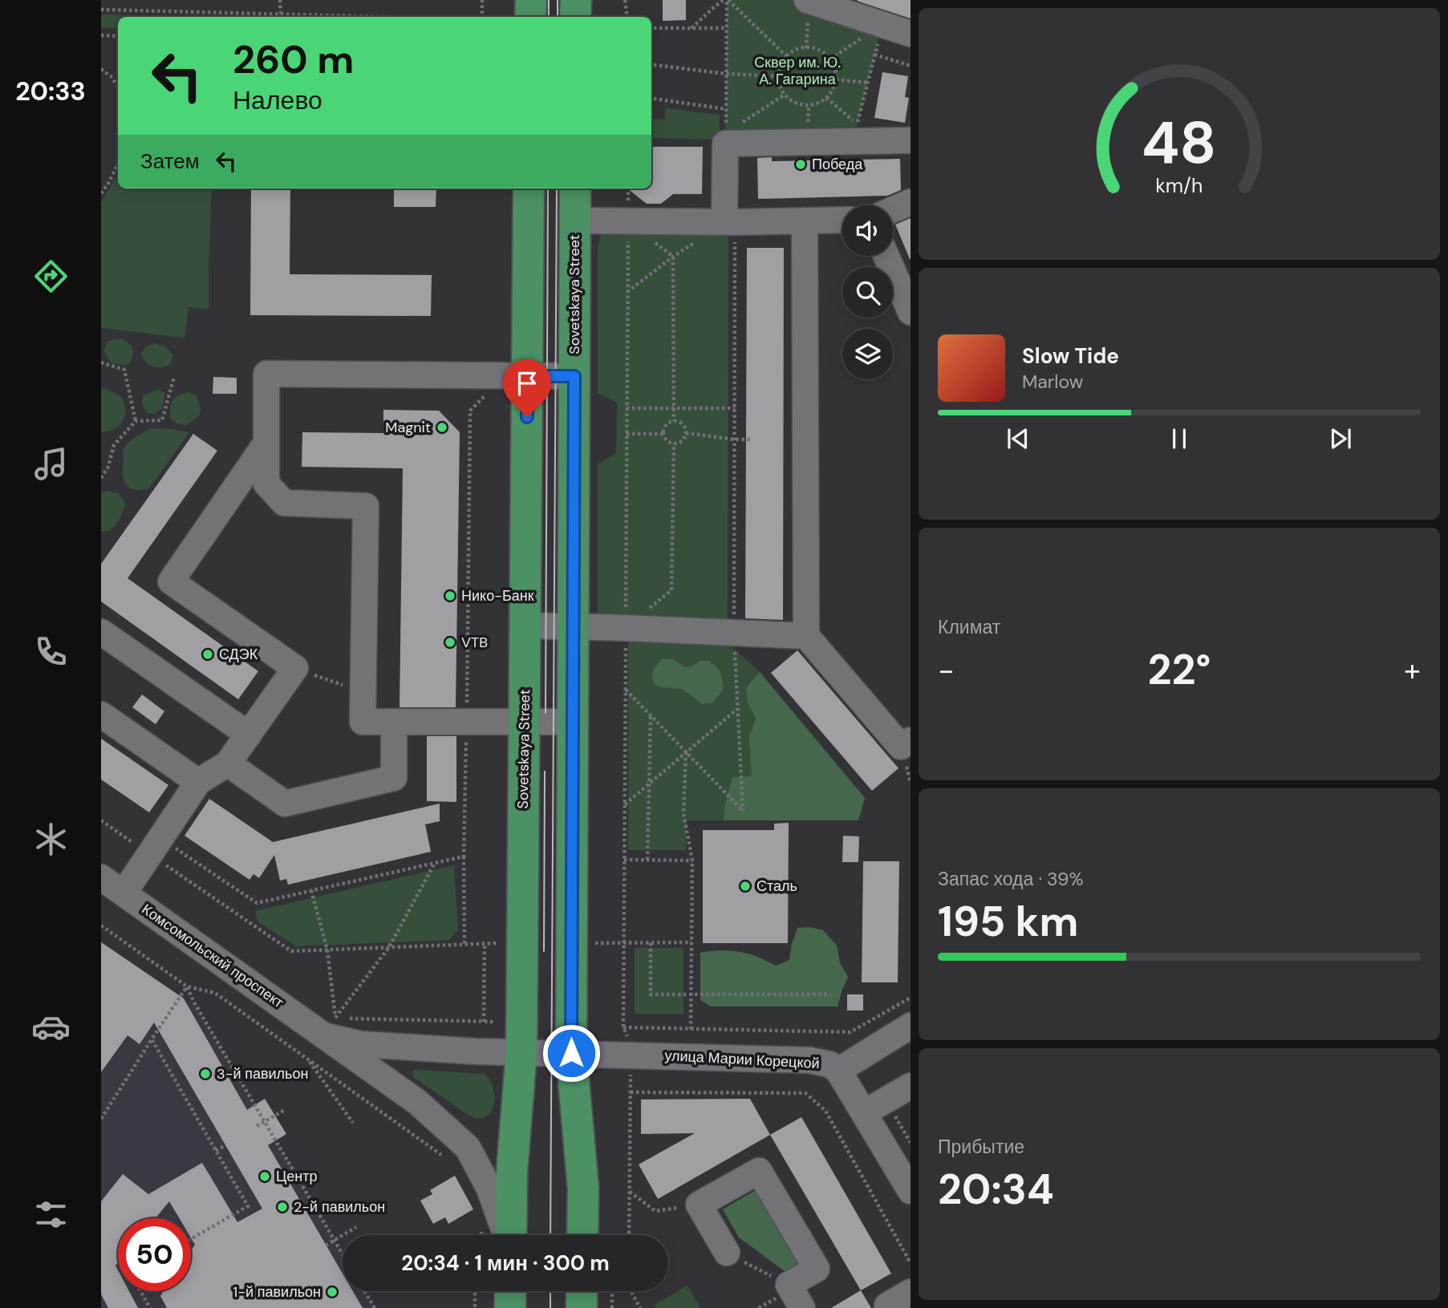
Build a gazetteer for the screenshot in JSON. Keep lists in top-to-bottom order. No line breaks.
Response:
{"streets":{"main road":["Sovetskaya Street"],"street":["Комсомольский проспект","улица Марии Корецкой"]},"crossings":[["Sovetskaya Street","Комсомольский проспект"],["Sovetskaya Street","улица Марии Корецкой"],["Комсомольский проспект","улица Марии Корецкой"]],"parks":["Сквер им. Ю. А. Гагарина"],"places":["Победа","Magnit","Нико-Банк","VTB","СДЭК","Сталь","3-й павильон","Центр","2-й павильон","1-й павильон"],"page":{"tabs":"20:33","turn":["260 m","Налево"],"then":"Затем","song":["Slow Tide","Marlow"],"tile":["Климат",["Запас хода · 39%","195 km"],["Прибытие","20:34"]],"heat":["−","22°","+"],"limit":"50","trip":"20:34 · 1 мин · 300 m","gauge":["48","km/h"]}}
